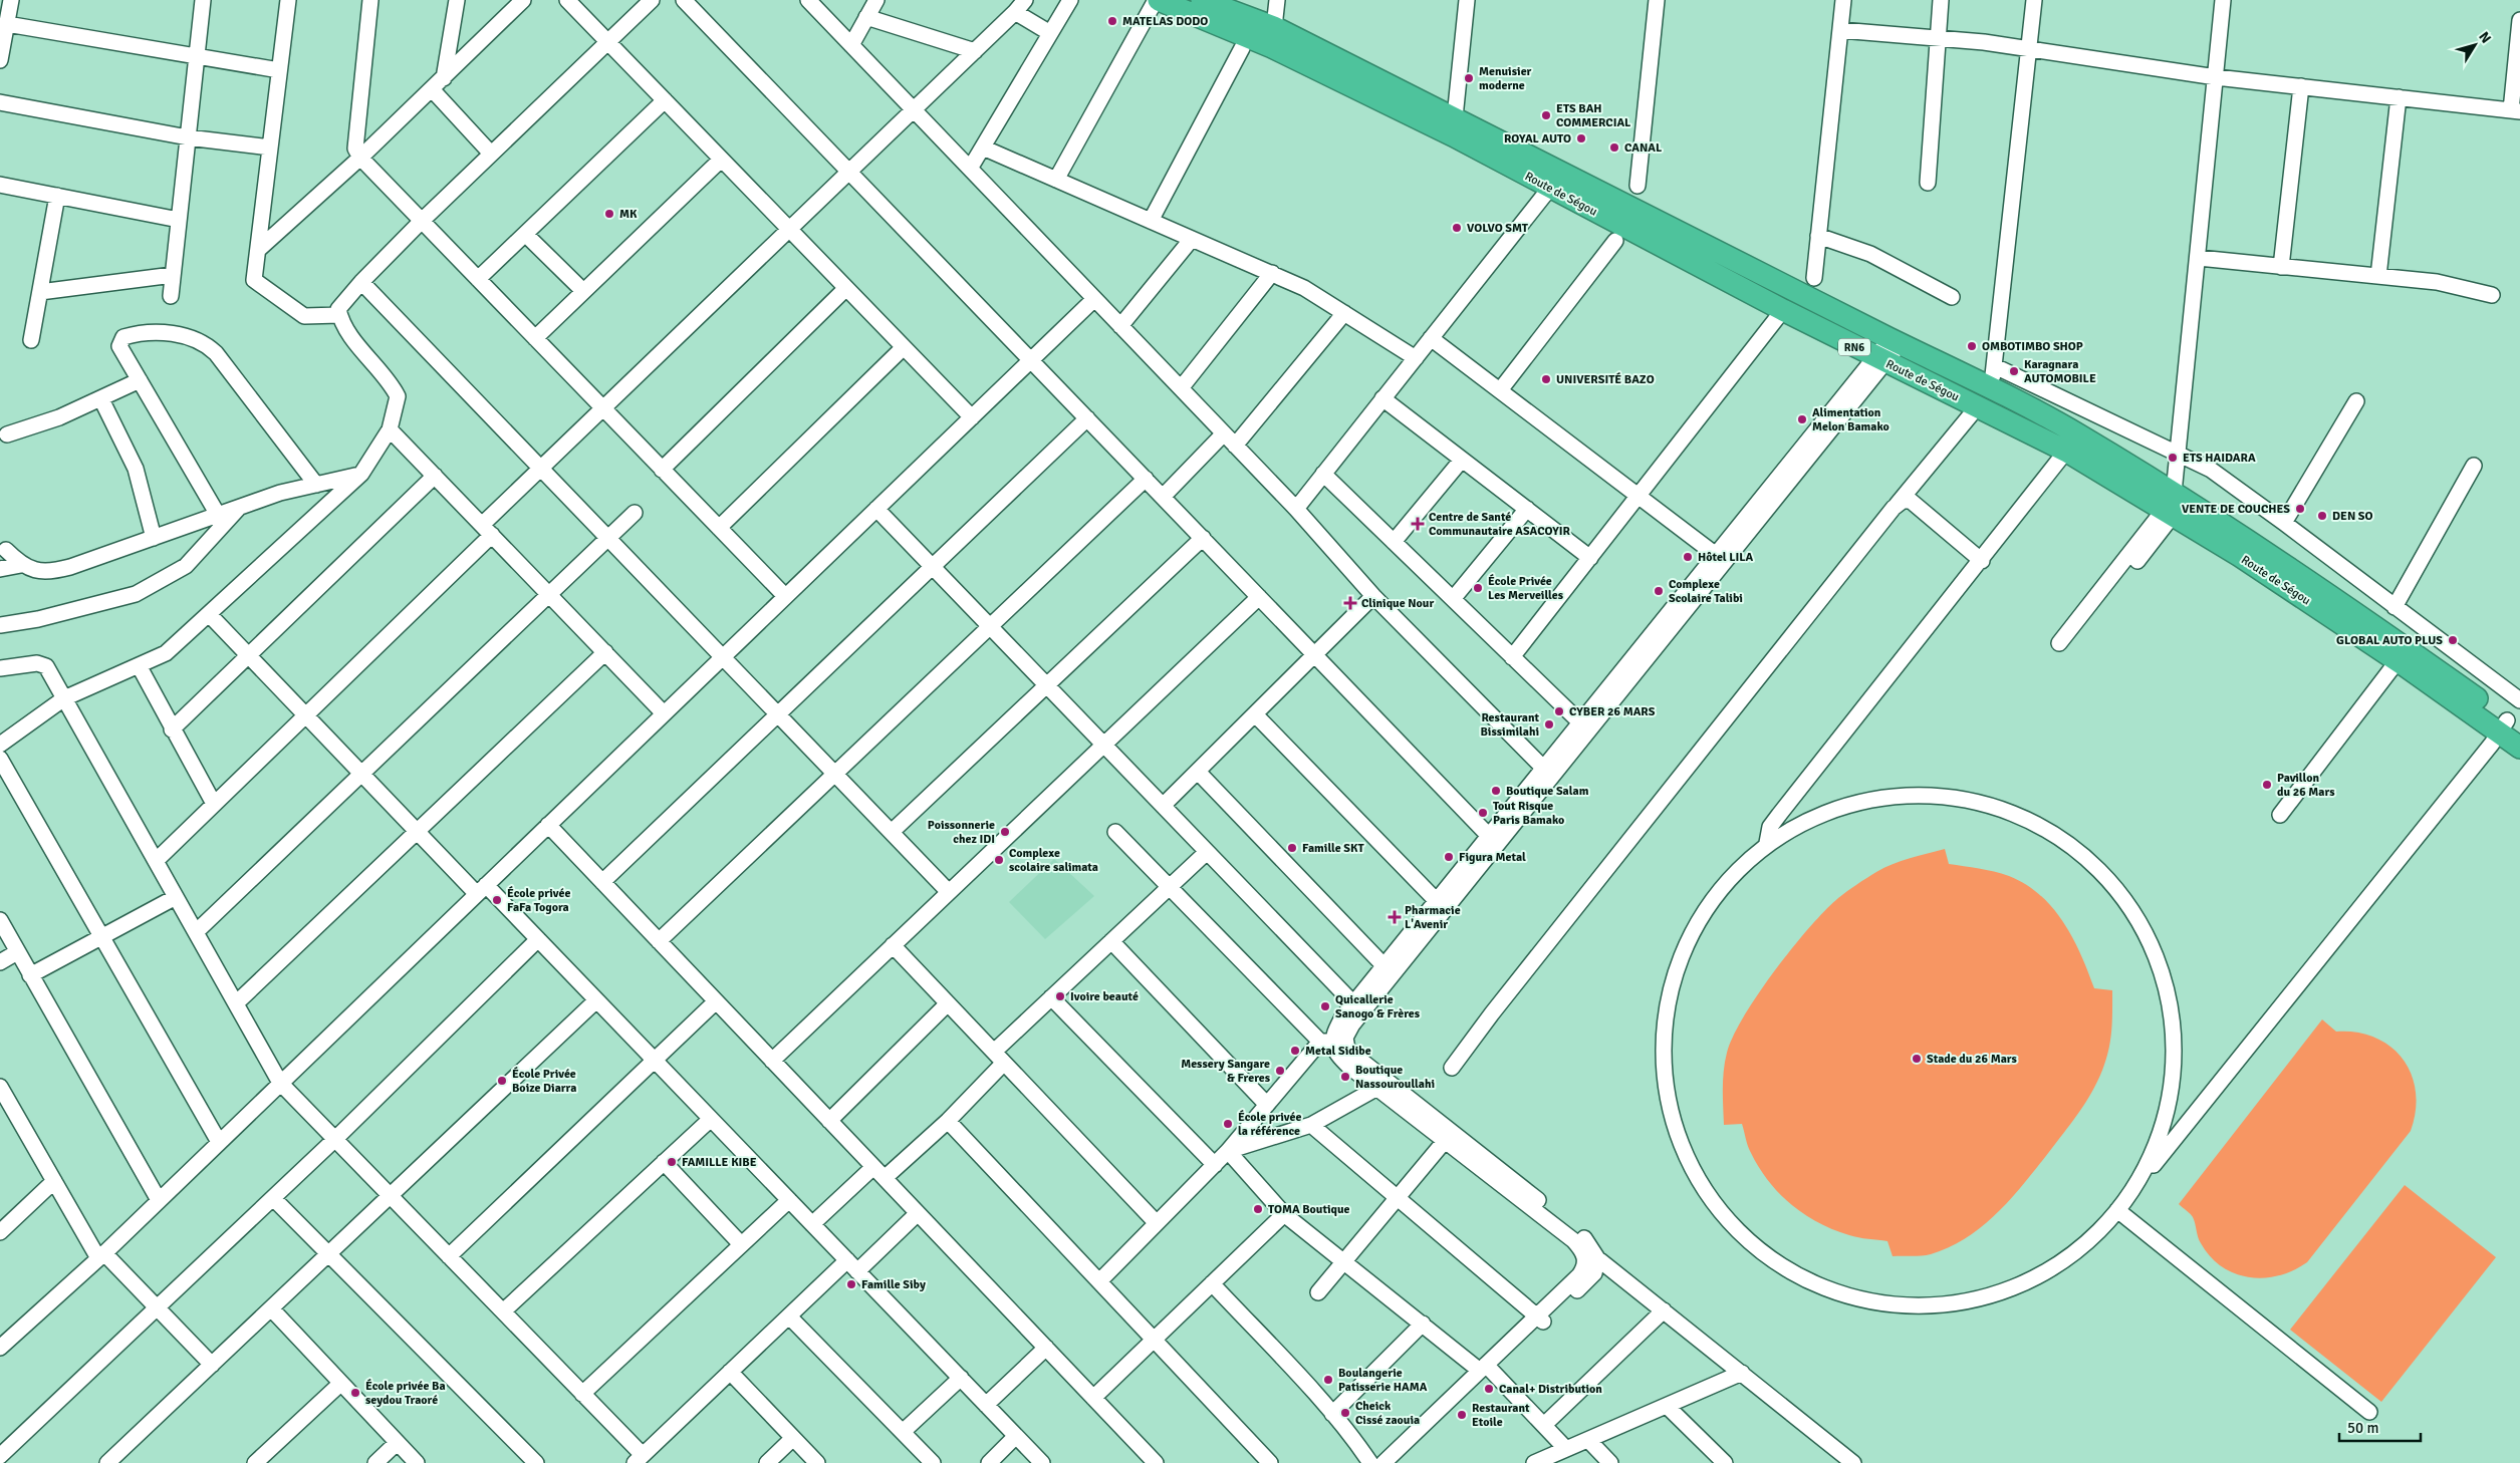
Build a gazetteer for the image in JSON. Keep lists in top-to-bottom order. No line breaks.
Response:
{"streets":{"highway":["Route de Ségou","RN6"]},"places":{"other":["MATELAS DODO","Menuisier moderne","ETS BAH COMMERCIAL","ROYAL AUTO","CANAL","MK","VOLVO SMT","OMBOTIMBO SHOP","Karagnara AUTOMOBILE","UNIVERSITÉ BAZO","Alimentation Melon Bamako","ETS HAIDARA","VENTE DE COUCHES","DEN SO","Hôtel LILA","École Privée Les Merveilles","Complexe Scolaire Talibi","GLOBAL AUTO PLUS","CYBER 26 MARS","Restaurant Bissimilahi","Pavillon du 26 Mars","Boutique Salam","Tout Risque Paris Bamako","Poissonnerie chez IDI","Famille SKT","Figura Metal","Complexe scolaire salimata","École privée FaFa Togora","Ivoire beauté","Quicallerie Sanogo & Frères","Metal Sidibe","Stade du 26 Mars","Messery Sangare & Freres","Boutique Nassouroullahi","École Privée Boize Diarra","École privée la référence","FAMILLE KIBE","TOMA Boutique","Famille Siby","Boulangerie Patisserie HAMA","Canal+ Distribution","École privée Ba seydou Traoré","Cheick Cissé zaouia","Restaurant Etoile"],"health":["Centre de Santé Communautaire ASACOYIR","Clinique Nour","Pharmacie L'Avenir"]},"scale_bar":"50 m","north":"top right"}
